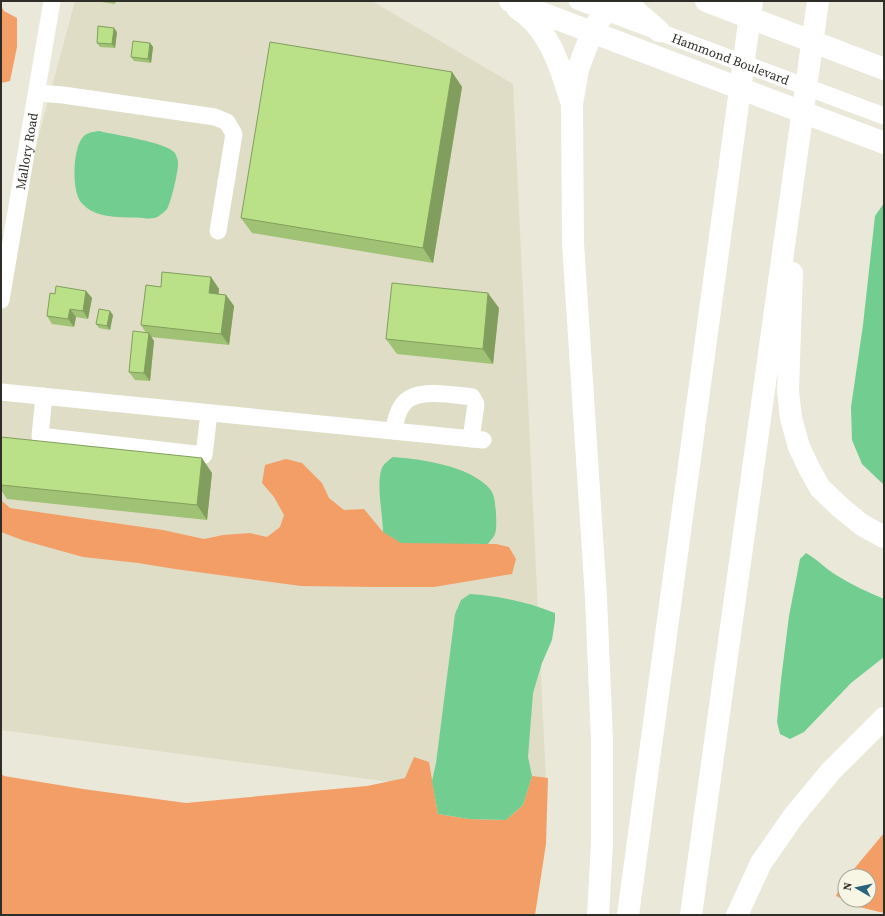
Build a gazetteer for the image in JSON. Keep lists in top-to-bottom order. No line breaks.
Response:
{"streets":{"street":["Hammond Boulevard","Mallory Road"]},"north":"left"}
